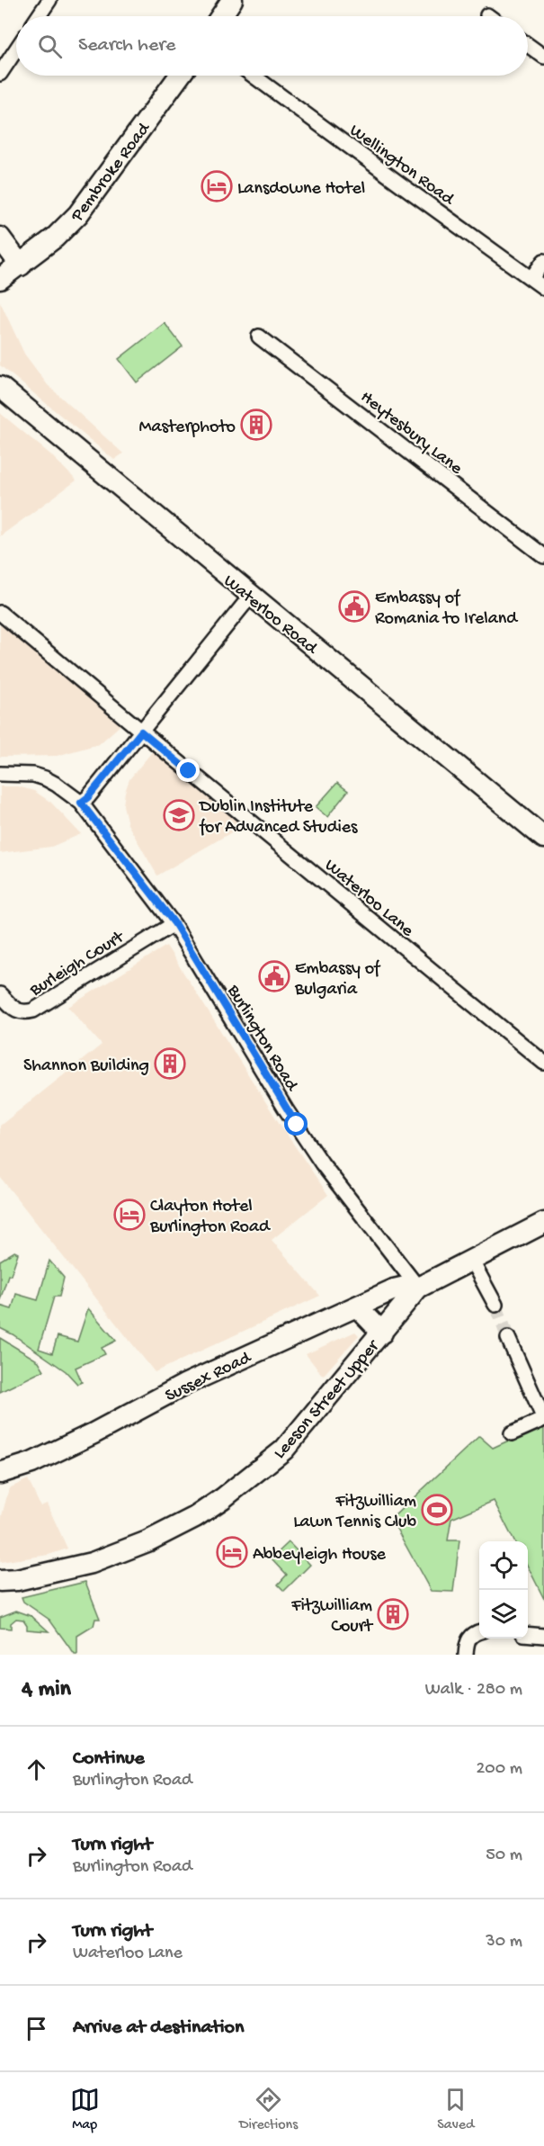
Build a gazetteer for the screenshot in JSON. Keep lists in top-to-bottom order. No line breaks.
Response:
{"streets":{"main road":["Pembroke Road","Waterloo Road","Sussex Road","Leeson Street Upper"],"street":["Wellington Road","Heytesbury Lane","Waterloo Lane","Burleigh Court","Burlington Road"]},"crossings":[["Burleigh Court","Burlington Road"],["Burlington Road","Sussex Road"],["Burlington Road","Leeson Street Upper"],["Sussex Road","Leeson Street Upper"]],"places":{"hotel":["Lansdowne Hotel","Clayton Hotel Burlington Road","Abbeyleigh House"],"building":["Masterphoto","Shannon Building","Fitzwilliam Court"],"public building":["Embassy of Romania to Ireland","Embassy of Bulgaria"],"school or university":["Dublin Institute for Advanced Studies"],"sports":["Fitzwilliam Lawn Tennis Club"]},"page":{"search":"Search here","heading":["4 min","Walk · 280 m"],"list":[["Continue","Burlington Road","200 m"],["Turn right","Burlington Road","50 m"],["Turn right","Waterloo Lane","30 m"],"Arrive at destination"],"nav":["Map","Directions","Saved"]}}
